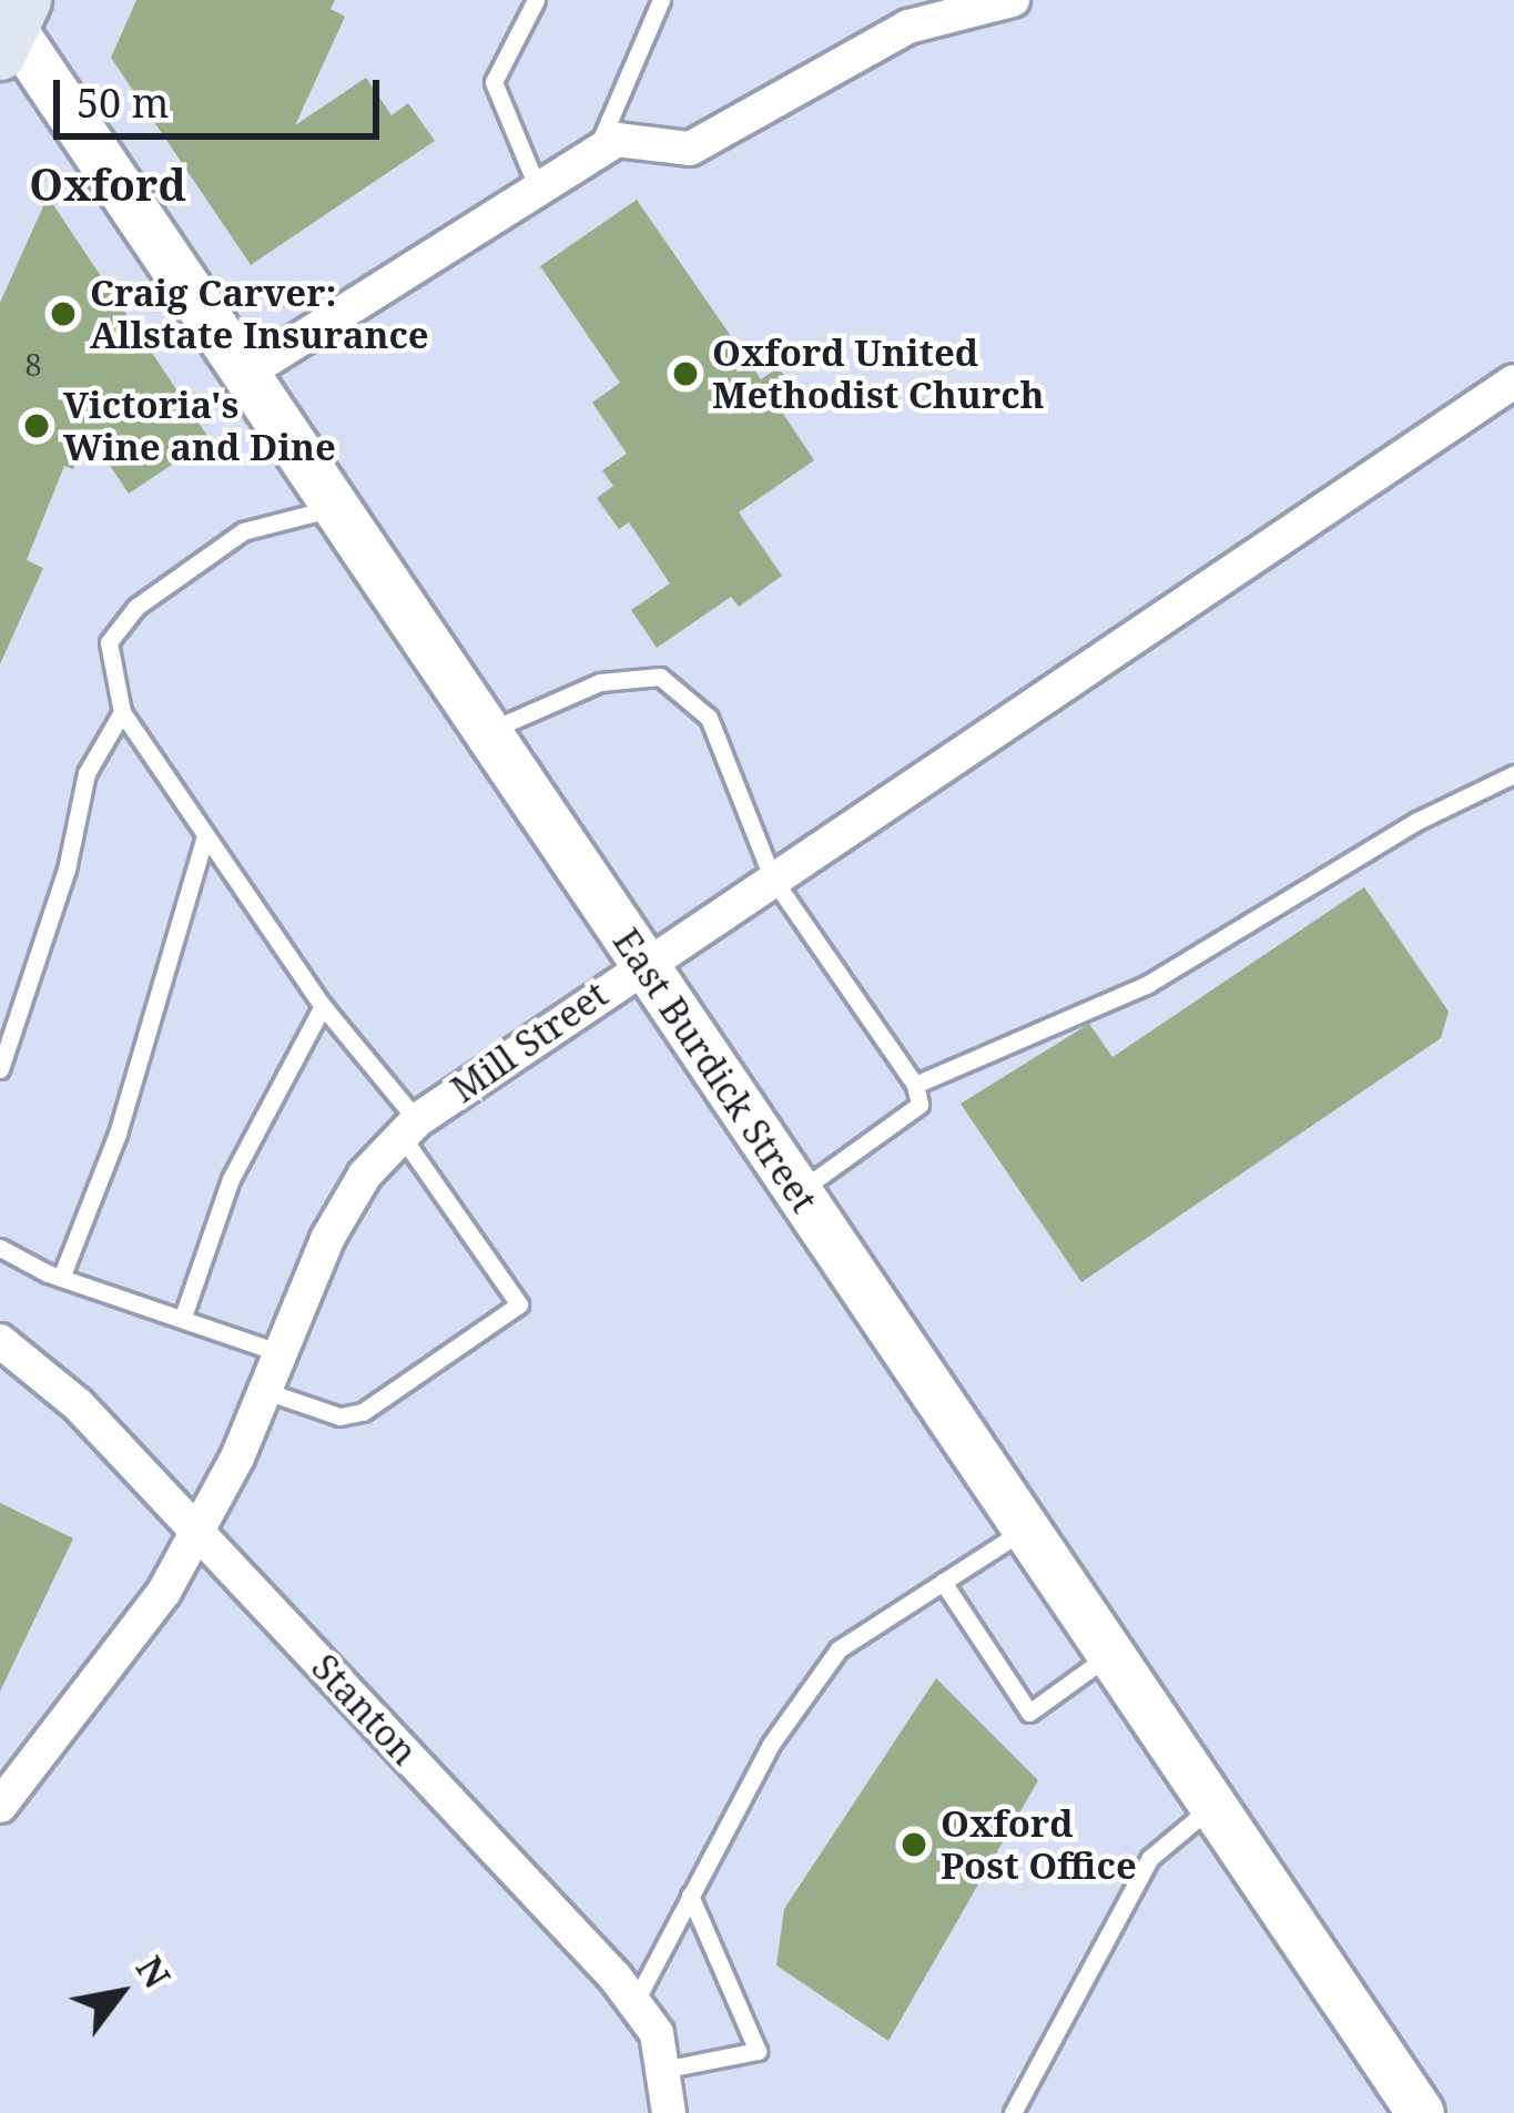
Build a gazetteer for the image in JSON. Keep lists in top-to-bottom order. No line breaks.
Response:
{"streets":{"main road":["East Burdick Street"],"street":["Mill Street","Stanton"]},"crossings":[["Mill Street","East Burdick Street"],["Mill Street","Stanton"]],"districts":["Oxford"],"places":["Craig Carver: Allstate Insurance","Oxford United Methodist Church","Victoria's Wine and Dine","Oxford Post Office"],"house_numbers":["8"],"scale_bar":"50 m","north":"top right"}
